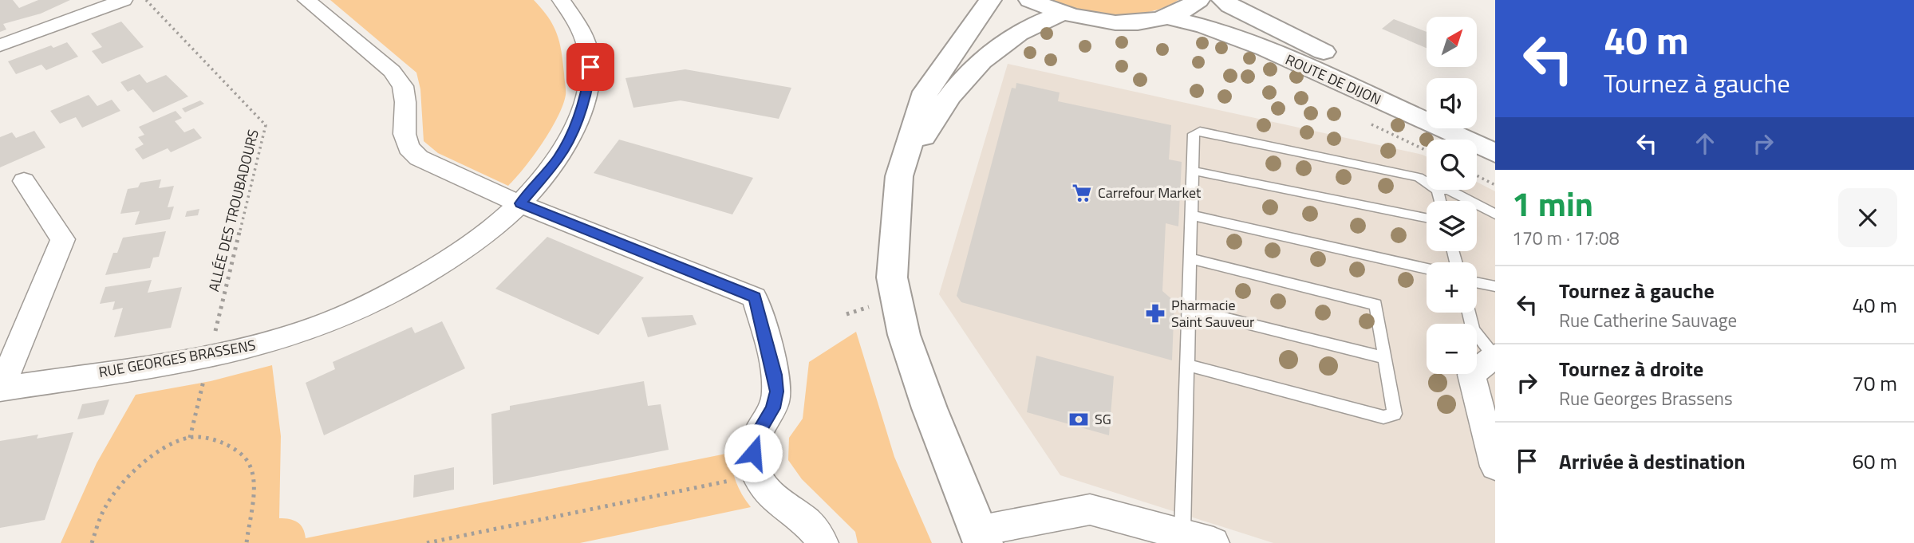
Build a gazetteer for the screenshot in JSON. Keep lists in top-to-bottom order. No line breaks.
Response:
{"streets":{"main road":["ROUTE DE DIJON"],"street":["RUE GEORGES BRASSENS"],"path":["ALLÉE DES TROUBADOURS"]},"crossings":[["ALLÉE DES TROUBADOURS","RUE GEORGES BRASSENS"]],"places":{"supermarket":["Carrefour Market"],"pharmacy":["Pharmacie Saint Sauveur"],"bank":["SG"]},"north":"top right","page":{"turn":["40 m","Tournez à gauche"],"map_buttons":["+","−"],"heading":["1 min","170 m · 17:08"],"list":[{"name":"Tournez à gauche","note":"Rue Catherine Sauvage","value":"40 m"},{"name":"Tournez à droite","note":"Rue Georges Brassens","value":"70 m"},{"name":"Arrivée à destination","value":"60 m"}]}}
